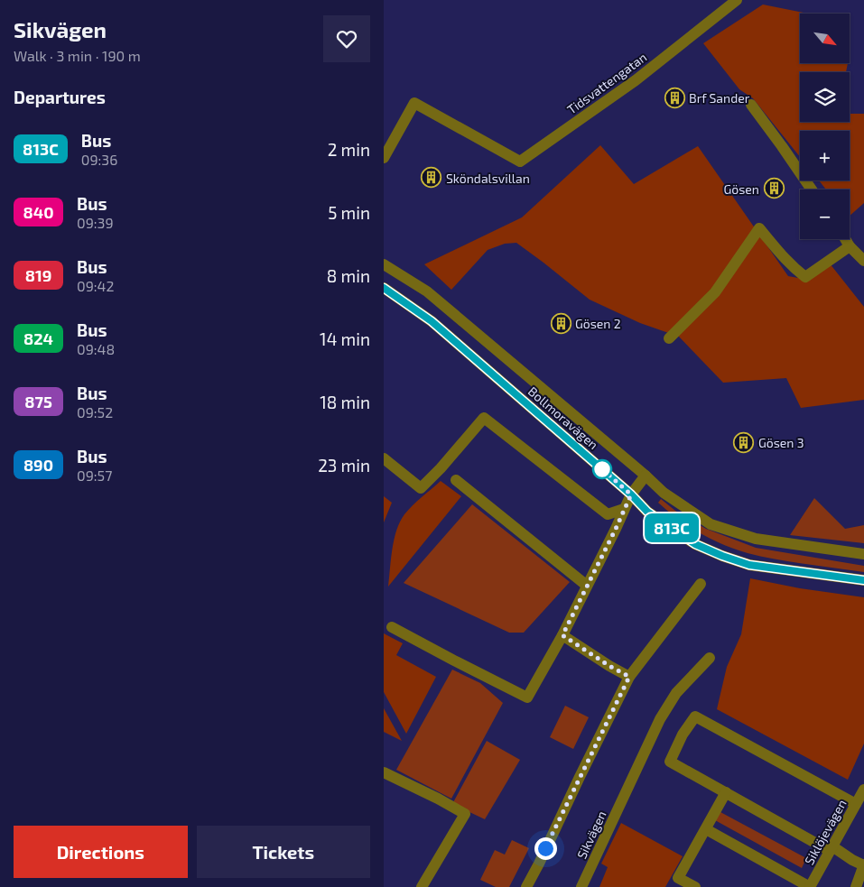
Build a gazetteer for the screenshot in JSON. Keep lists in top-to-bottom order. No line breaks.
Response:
{"streets":{"street":["Tidsvattengatan","Bollmoravägen","Siklöjevägen","Sikvägen"]},"places":{"building":["Brf Sander","Sköndalsvillan","Gösen","Gösen 2","Gösen 3"]},"lines":["bus line 813C"],"north":"bottom right","page":{"heading":[["Sikvägen","Walk · 3 min · 190 m"],"Departures"],"on_map":"813C","map_buttons":["+","−"],"list":[{"mark":"813C","name":"Bus","note":"09:36","value":"2 min"},{"mark":"840","name":"Bus","note":"09:39","value":"5 min"},{"mark":"819","name":"Bus","note":"09:42","value":"8 min"},{"mark":"824","name":"Bus","note":"09:48","value":"14 min"},{"mark":"875","name":"Bus","note":"09:52","value":"18 min"},{"mark":"890","name":"Bus","note":"09:57","value":"23 min"}],"buttons":["Directions","Tickets"]}}
